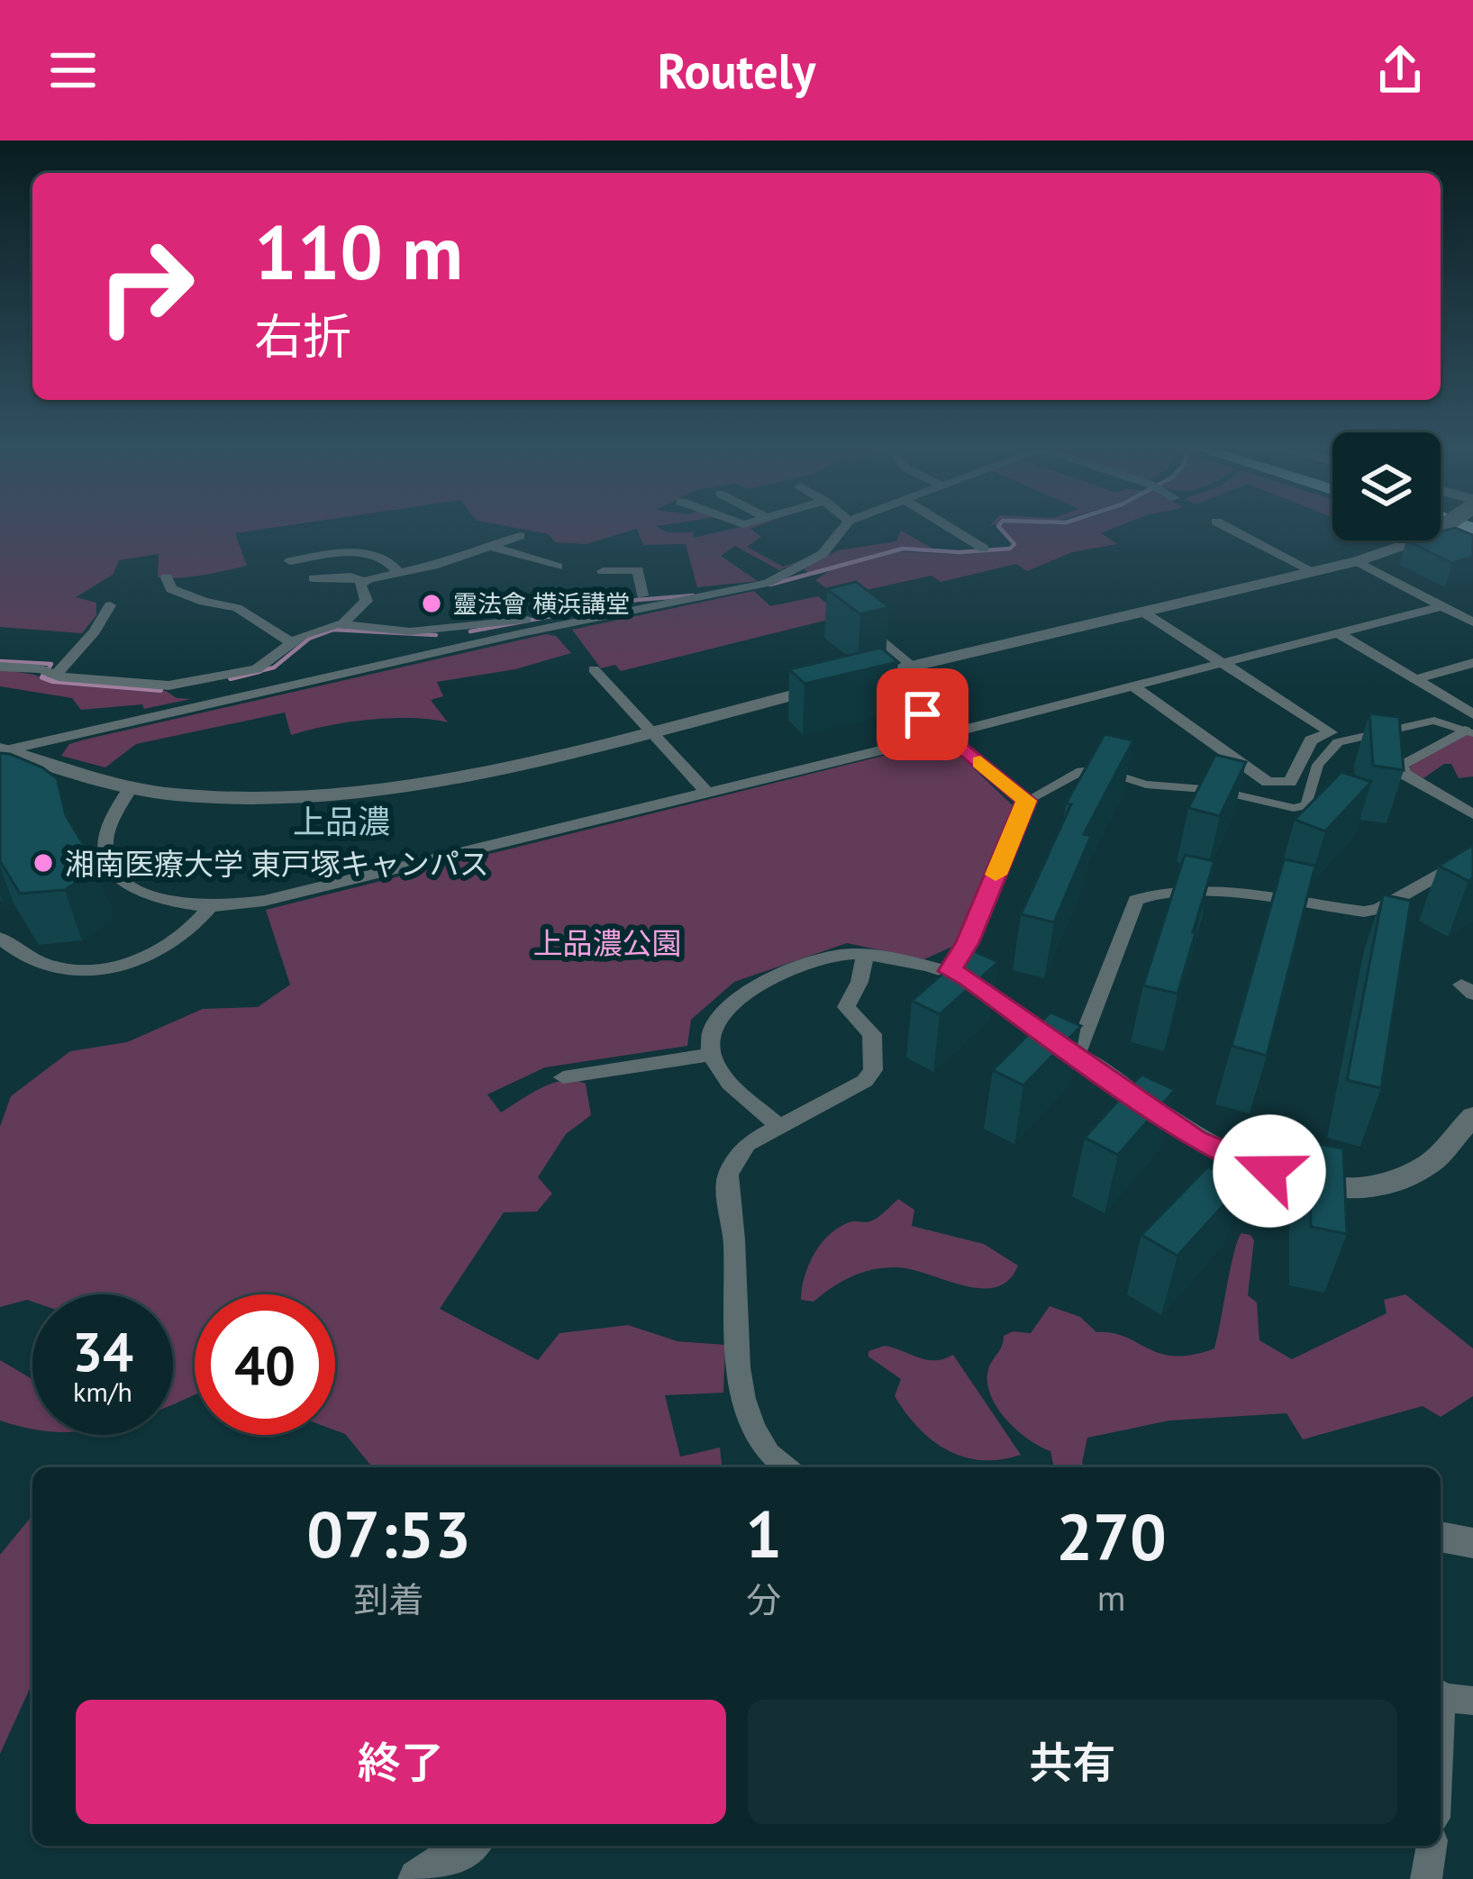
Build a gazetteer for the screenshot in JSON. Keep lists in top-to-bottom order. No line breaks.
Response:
{"districts":["上品濃"],"parks":["上品濃公園"],"places":["靈法會 横浜講堂","湘南医療大学 東戸塚キャンパス"],"page":{"header":"Routely","turn":["110 m","右折"],"speed":"34 km/h","limit":"40","eta":["07:53","到着","1","分","270","m"],"buttons":["終了","共有"]}}
